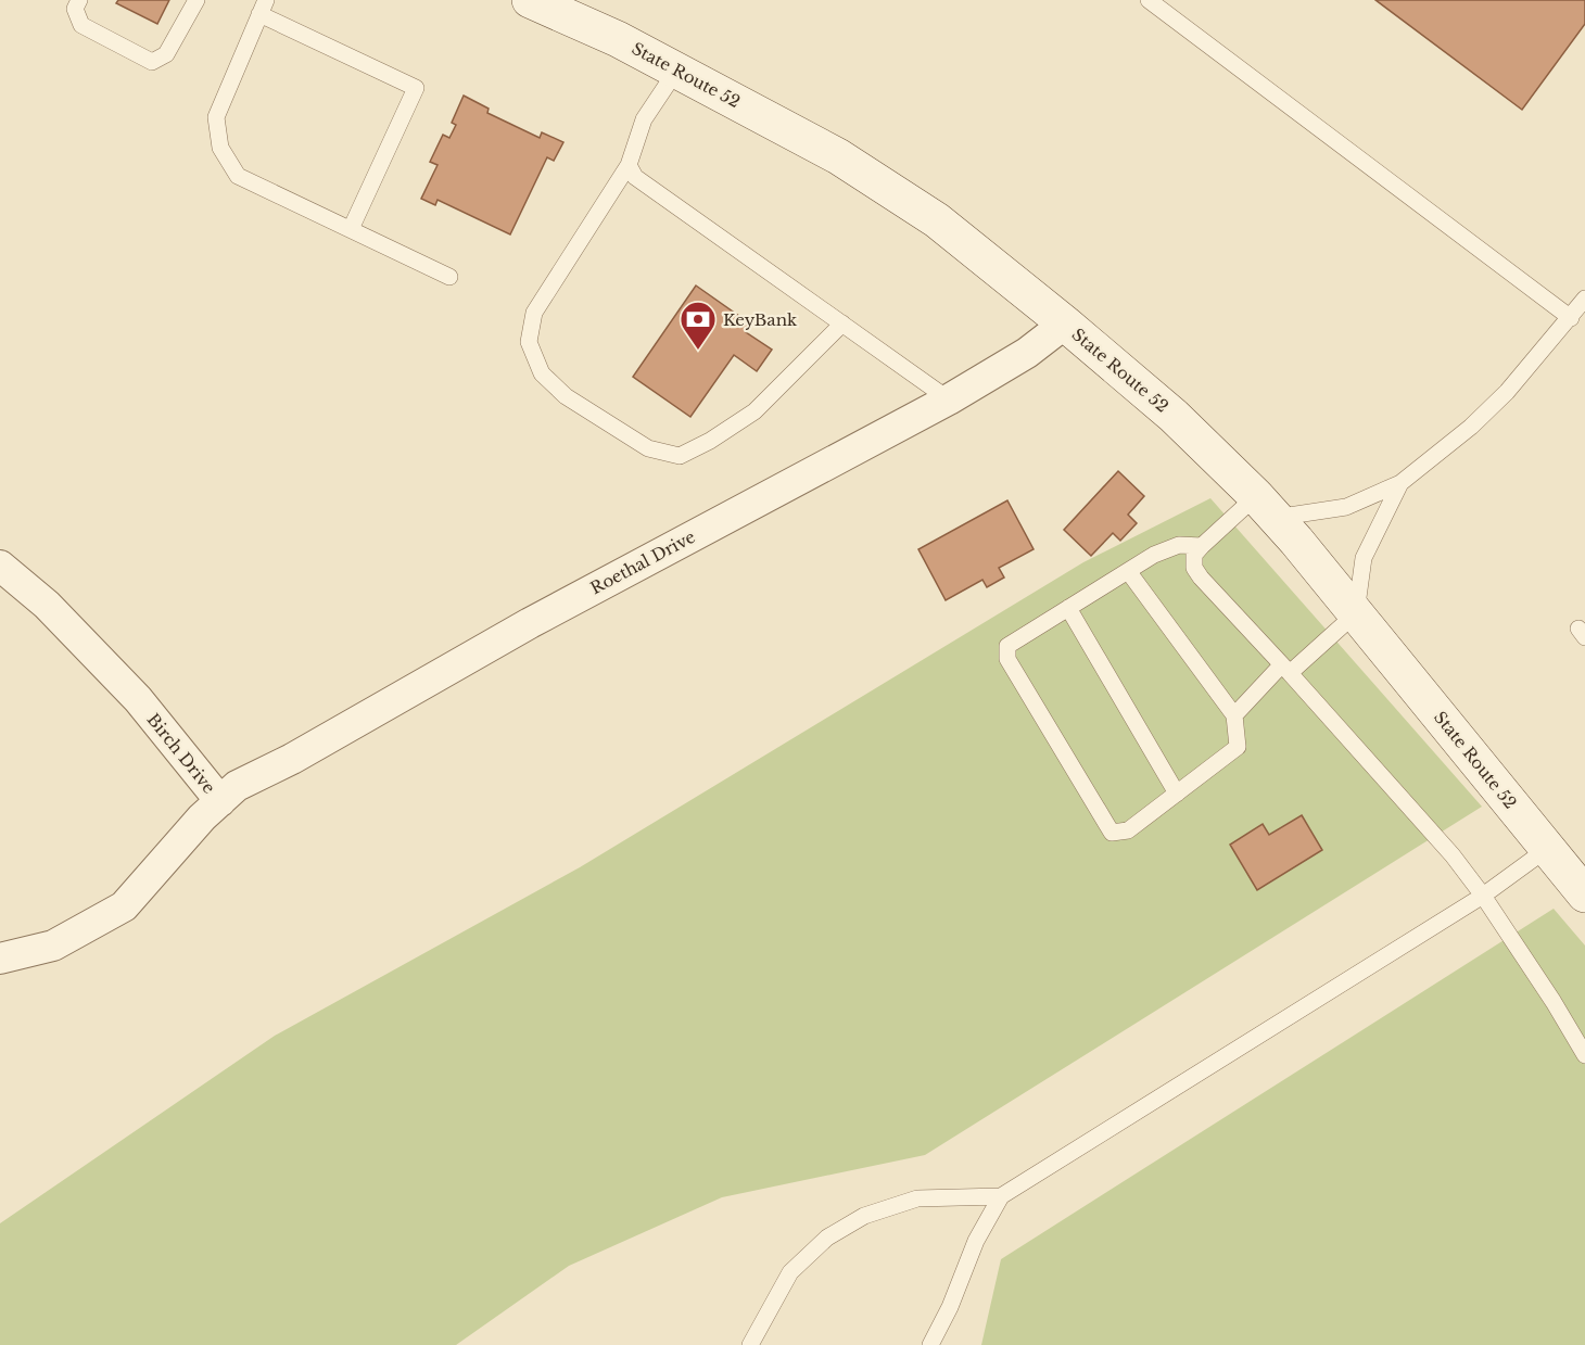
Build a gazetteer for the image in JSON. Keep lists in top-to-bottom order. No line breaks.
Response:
{"streets":{"main road":["State Route 52"],"street":["Roethal Drive","Birch Drive"]},"crossings":[["State Route 52","Roethal Drive"],["Roethal Drive","Birch Drive"]],"places":{"bank":["KeyBank"]}}
